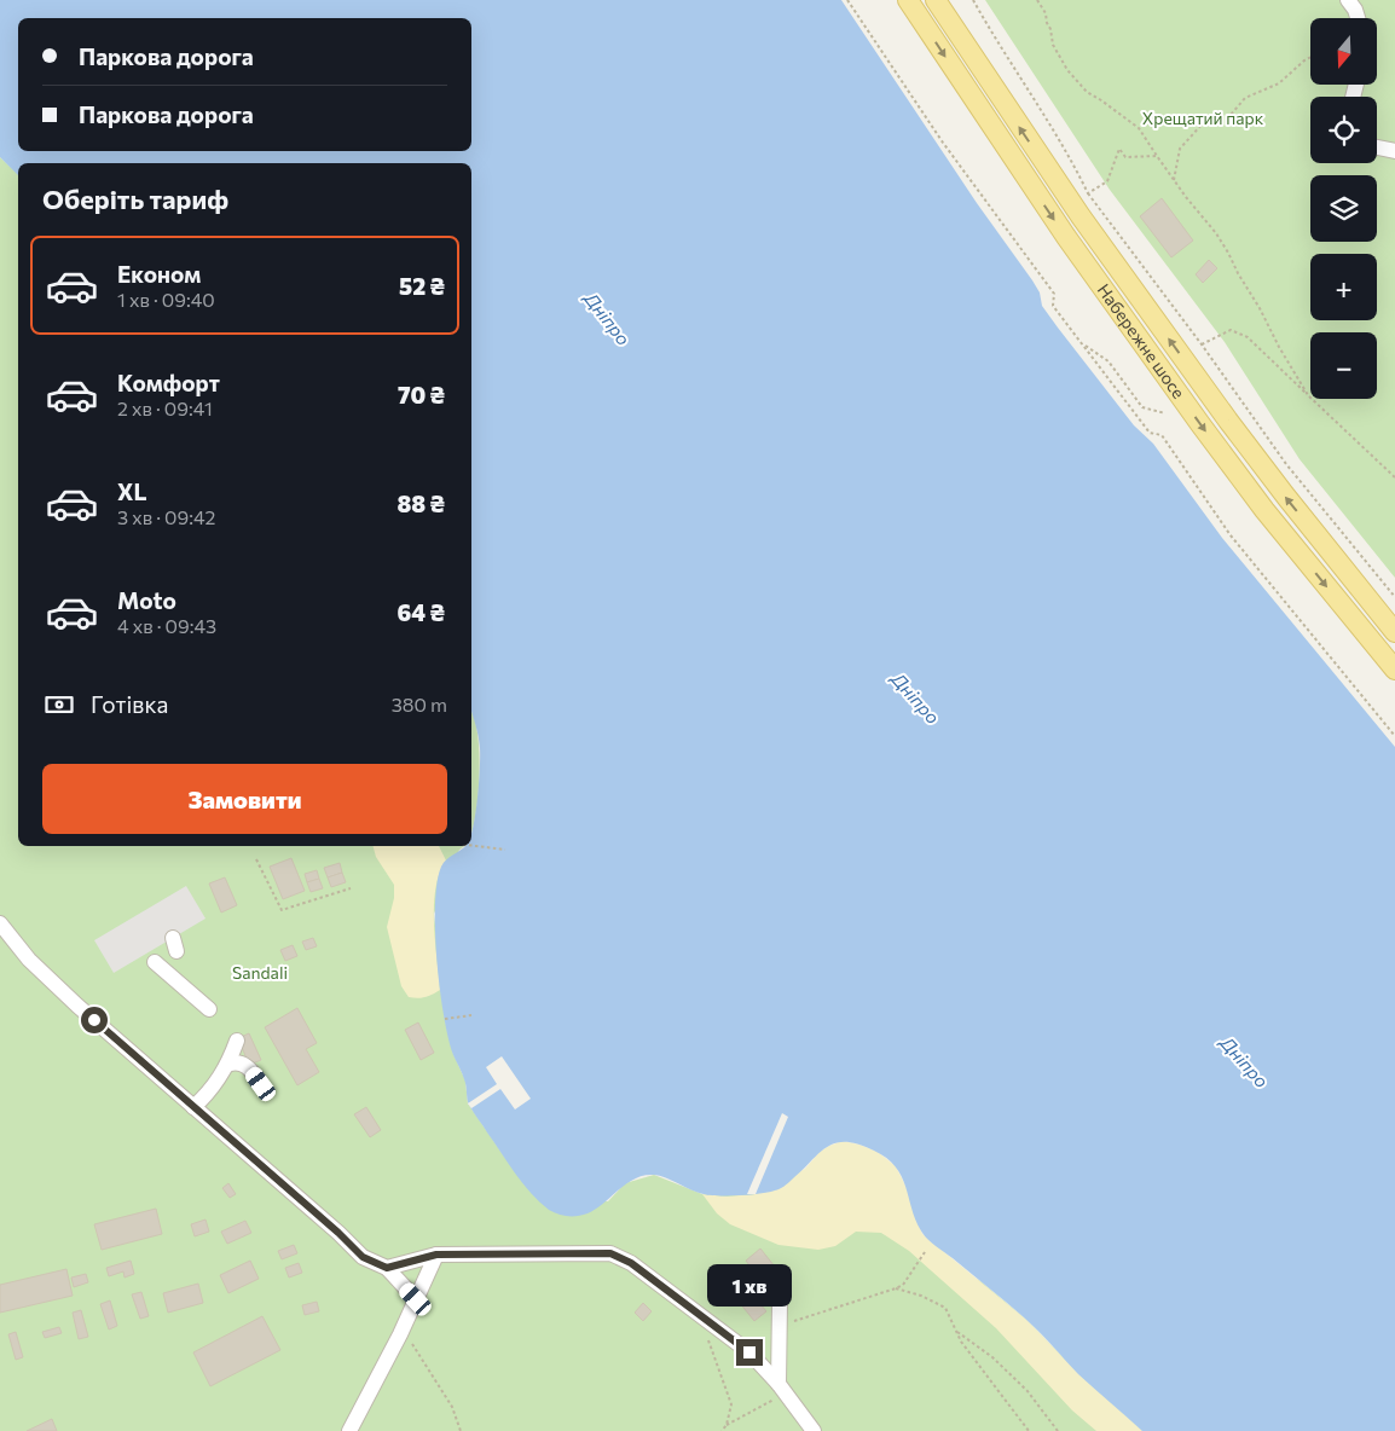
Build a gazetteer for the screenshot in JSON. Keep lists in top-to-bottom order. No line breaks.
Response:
{"streets":{"main road":["Набережне шосе"]},"water":["Дніпро"],"parks":["Хрещатий парк","Sandali"],"north":"bottom","page":{"map_buttons":["+","−"],"banner":["Паркова дорога","Паркова дорога"],"heading":"Оберіть тариф","list":[{"name":"Економ","note":"1 хв · 09:40","value":"52 ₴"},{"name":"Комфорт","note":"2 хв · 09:41","value":"70 ₴"},{"name":"XL","note":"3 хв · 09:42","value":"88 ₴"},{"name":"Moto","note":"4 хв · 09:43","value":"64 ₴"}],"pay":["Готівка","380 m"],"buttons":"Замовити","bubble":"1 хв"}}
